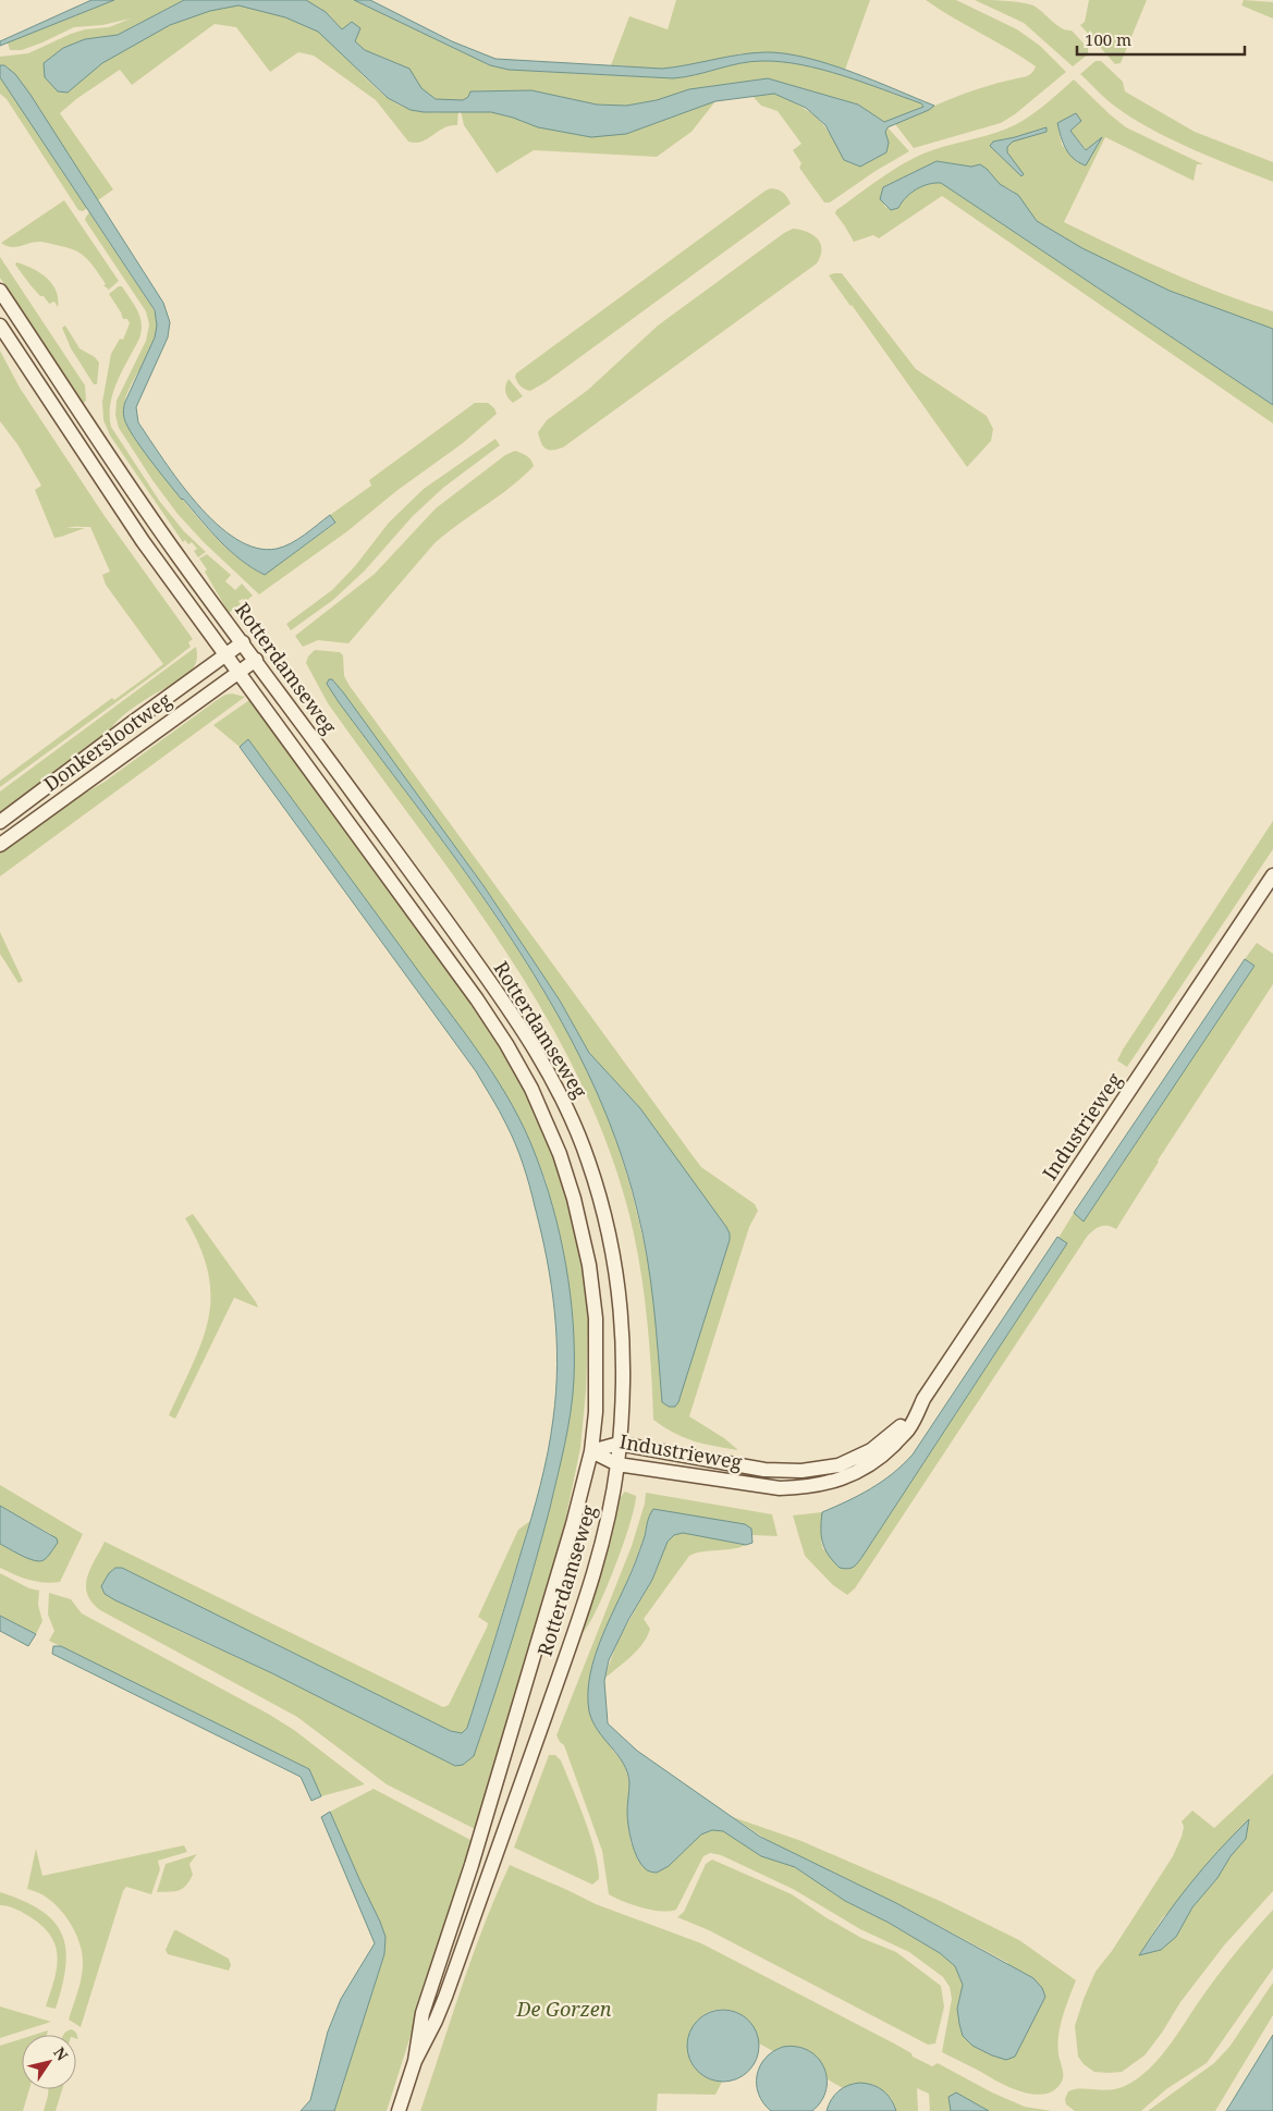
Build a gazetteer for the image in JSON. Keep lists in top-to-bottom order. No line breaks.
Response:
{"streets":{"main road":["Rotterdamseweg","Donkerslootweg","Industrieweg"]},"crossings":[["Rotterdamseweg","Donkerslootweg"],["Rotterdamseweg","Industrieweg"]],"parks":["De Gorzen"],"scale_bar":"100 m","north":"top right"}
